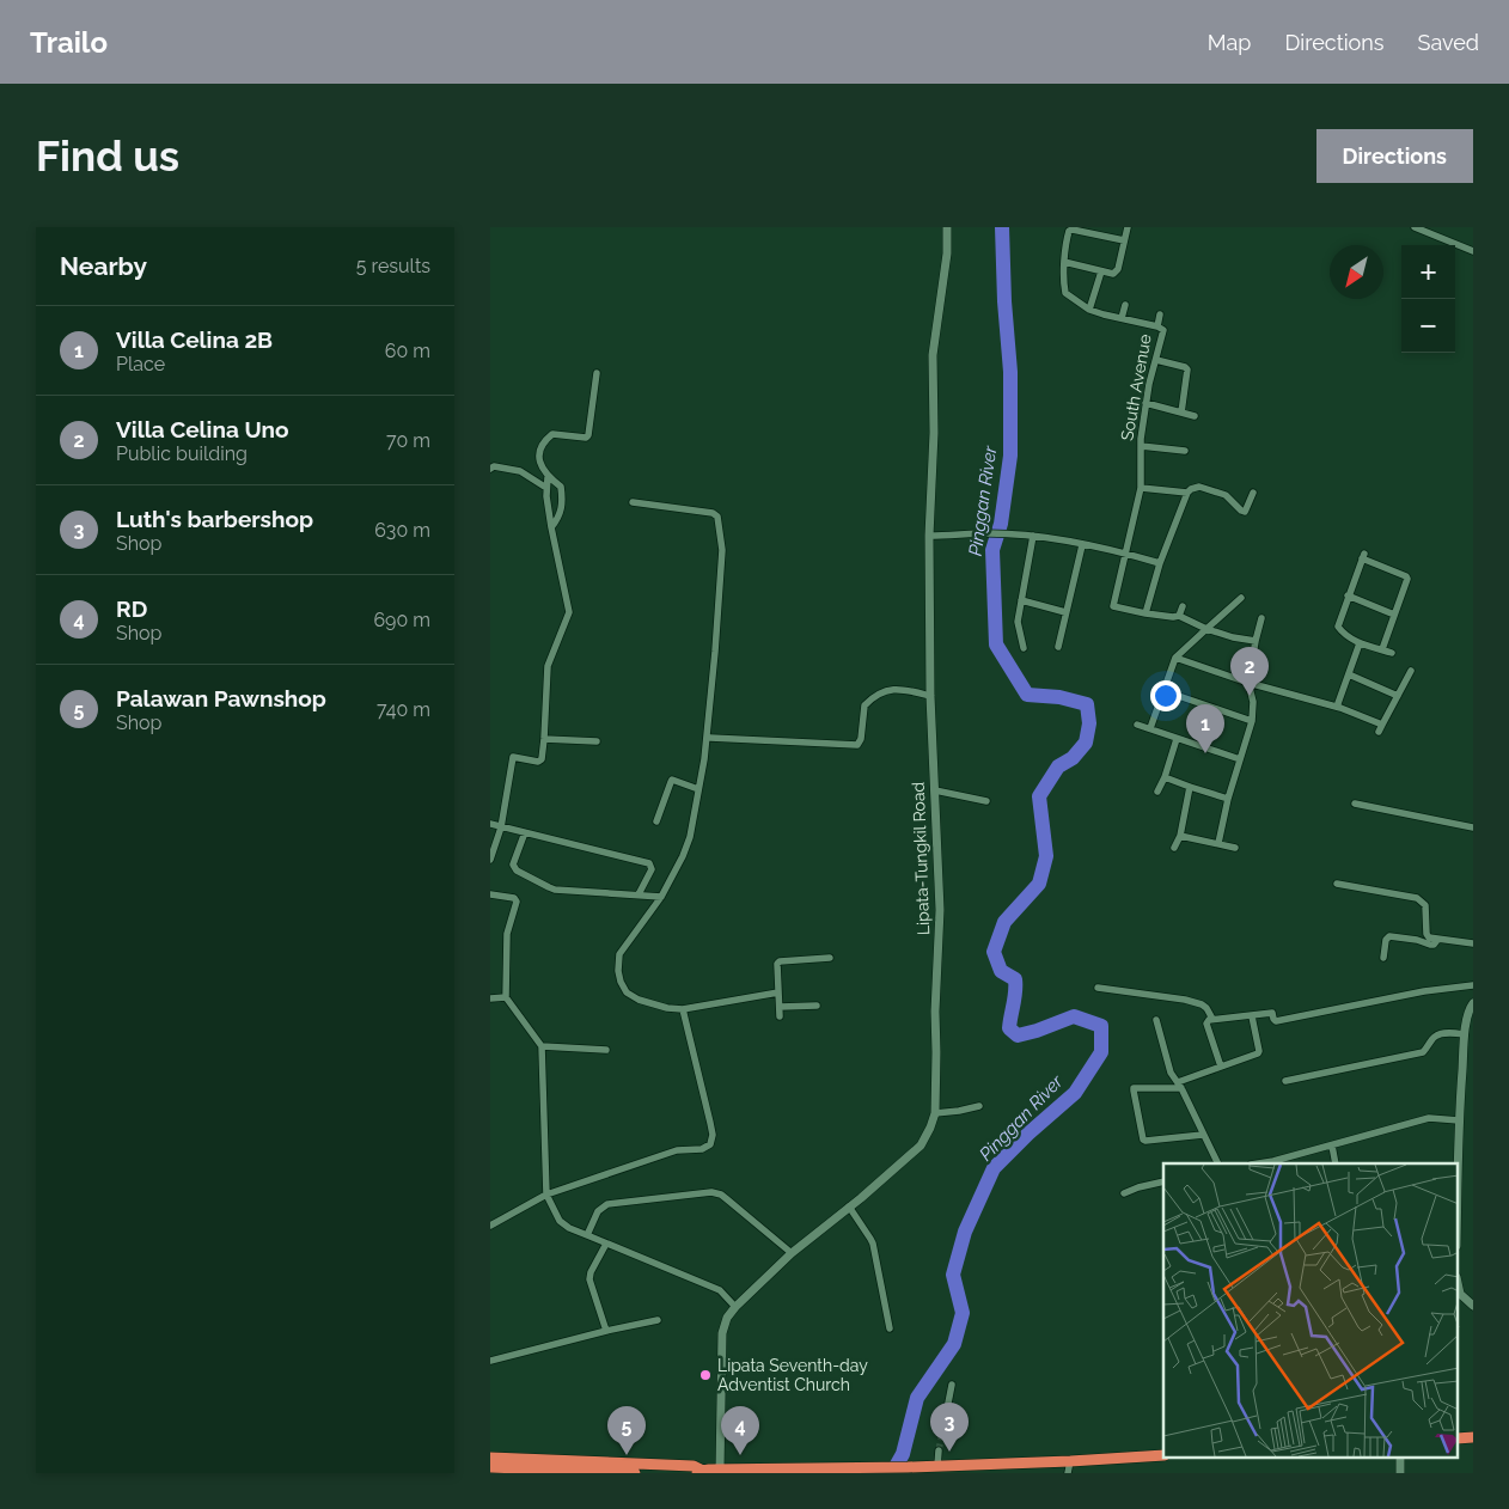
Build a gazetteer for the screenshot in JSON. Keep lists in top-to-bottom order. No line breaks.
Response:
{"streets":{"street":["South Avenue","Lipata-Tungkil Road"]},"water":["Pinggan River"],"places":["Lipata Seventh-day Adventist Church"],"north":"bottom left","page":{"header":"Trailo","nav":["Map","Directions","Saved"],"buttons":"Directions","title":"Find us","heading":["Nearby","5 results"],"map_buttons":["+","−"],"list":[{"mark":"1","name":"Villa Celina 2B","note":"Place","value":"60 m"},{"mark":"2","name":"Villa Celina Uno","note":"Public building","value":"70 m"},{"mark":"3","name":"Luth's barbershop","note":"Shop","value":"630 m"},{"mark":"4","name":"RD","note":"Shop","value":"690 m"},{"mark":"5","name":"Palawan Pawnshop","note":"Shop","value":"740 m"}],"pins":["2","1","3","4","5"]}}
